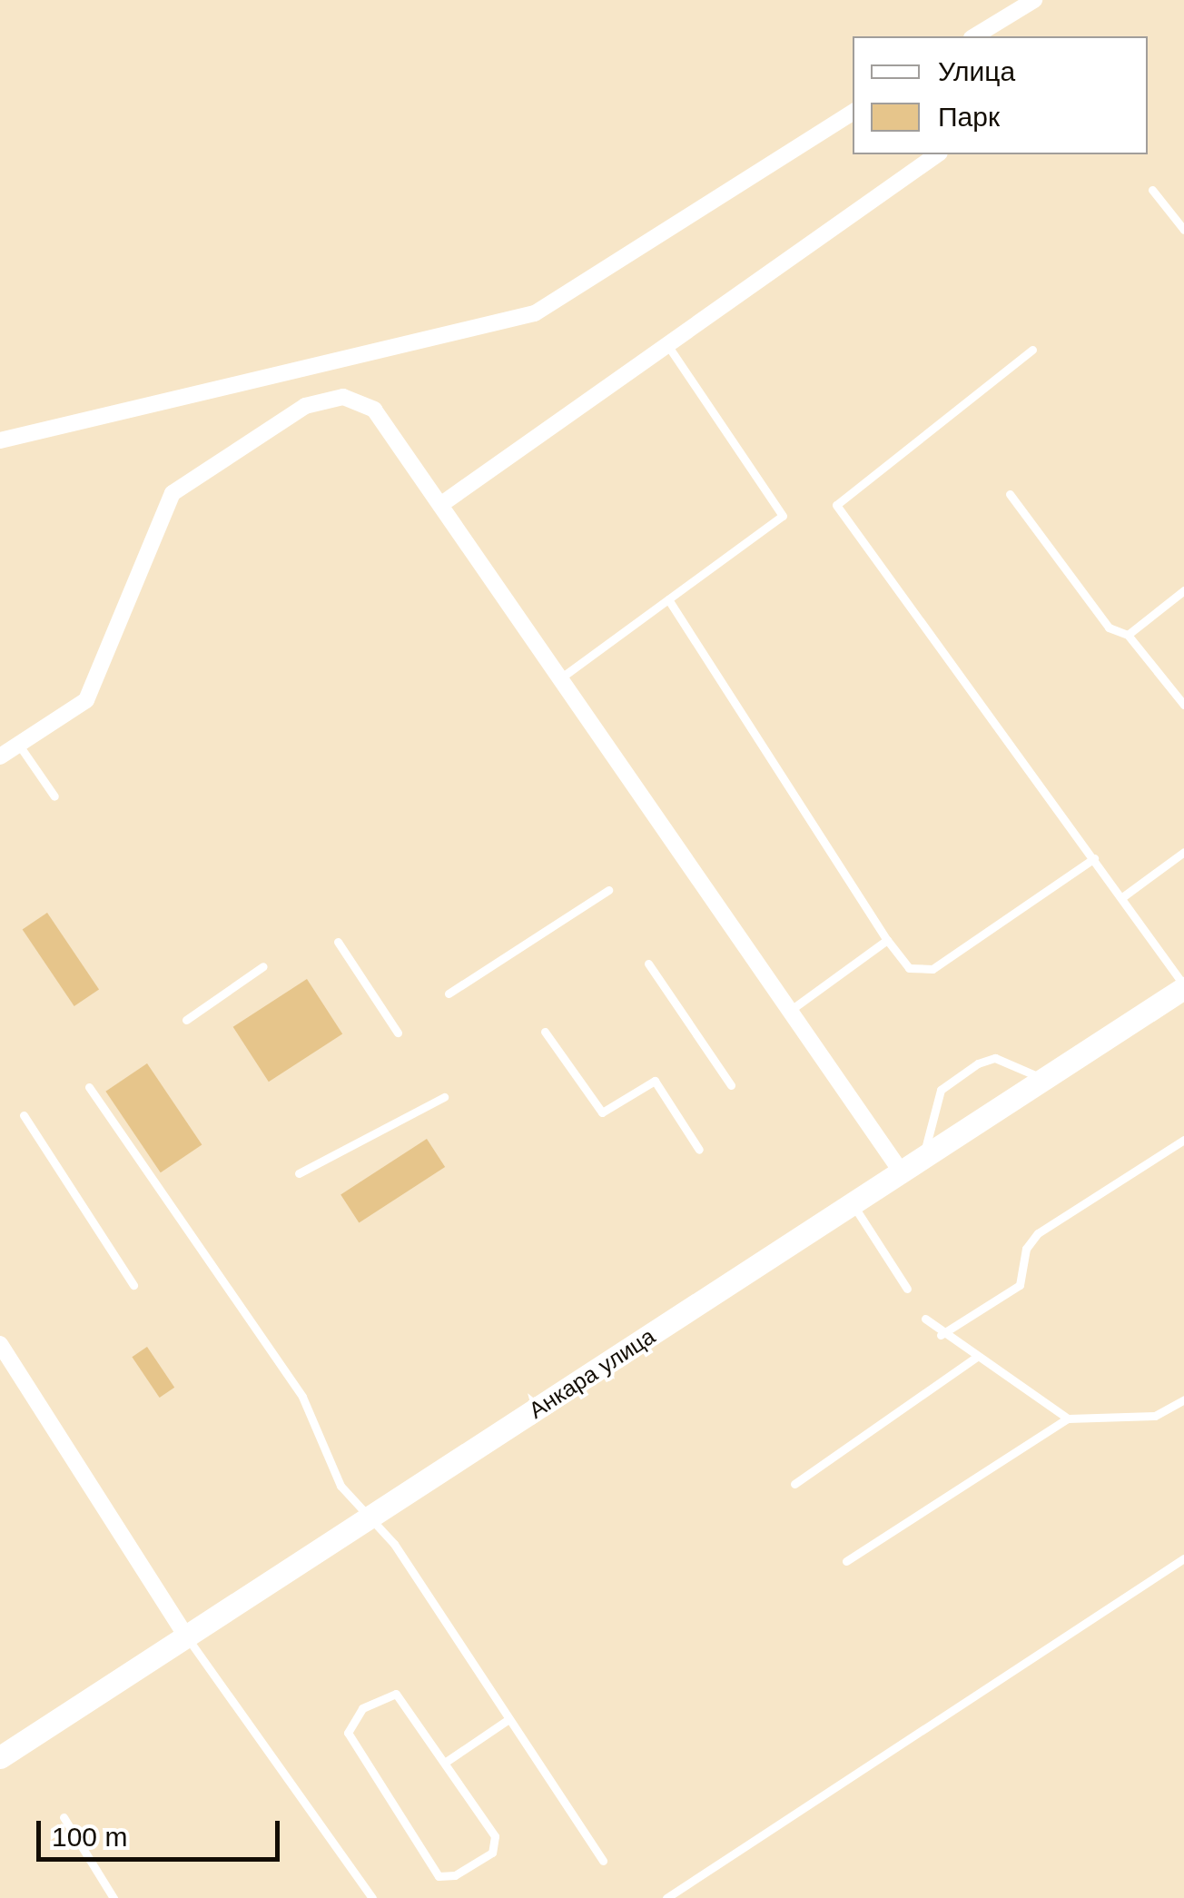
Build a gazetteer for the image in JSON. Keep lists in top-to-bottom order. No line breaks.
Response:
{"streets":{"main road":["Анкара улица"]},"legend":["Улица","Парк"],"scale_bar":"100 m"}
